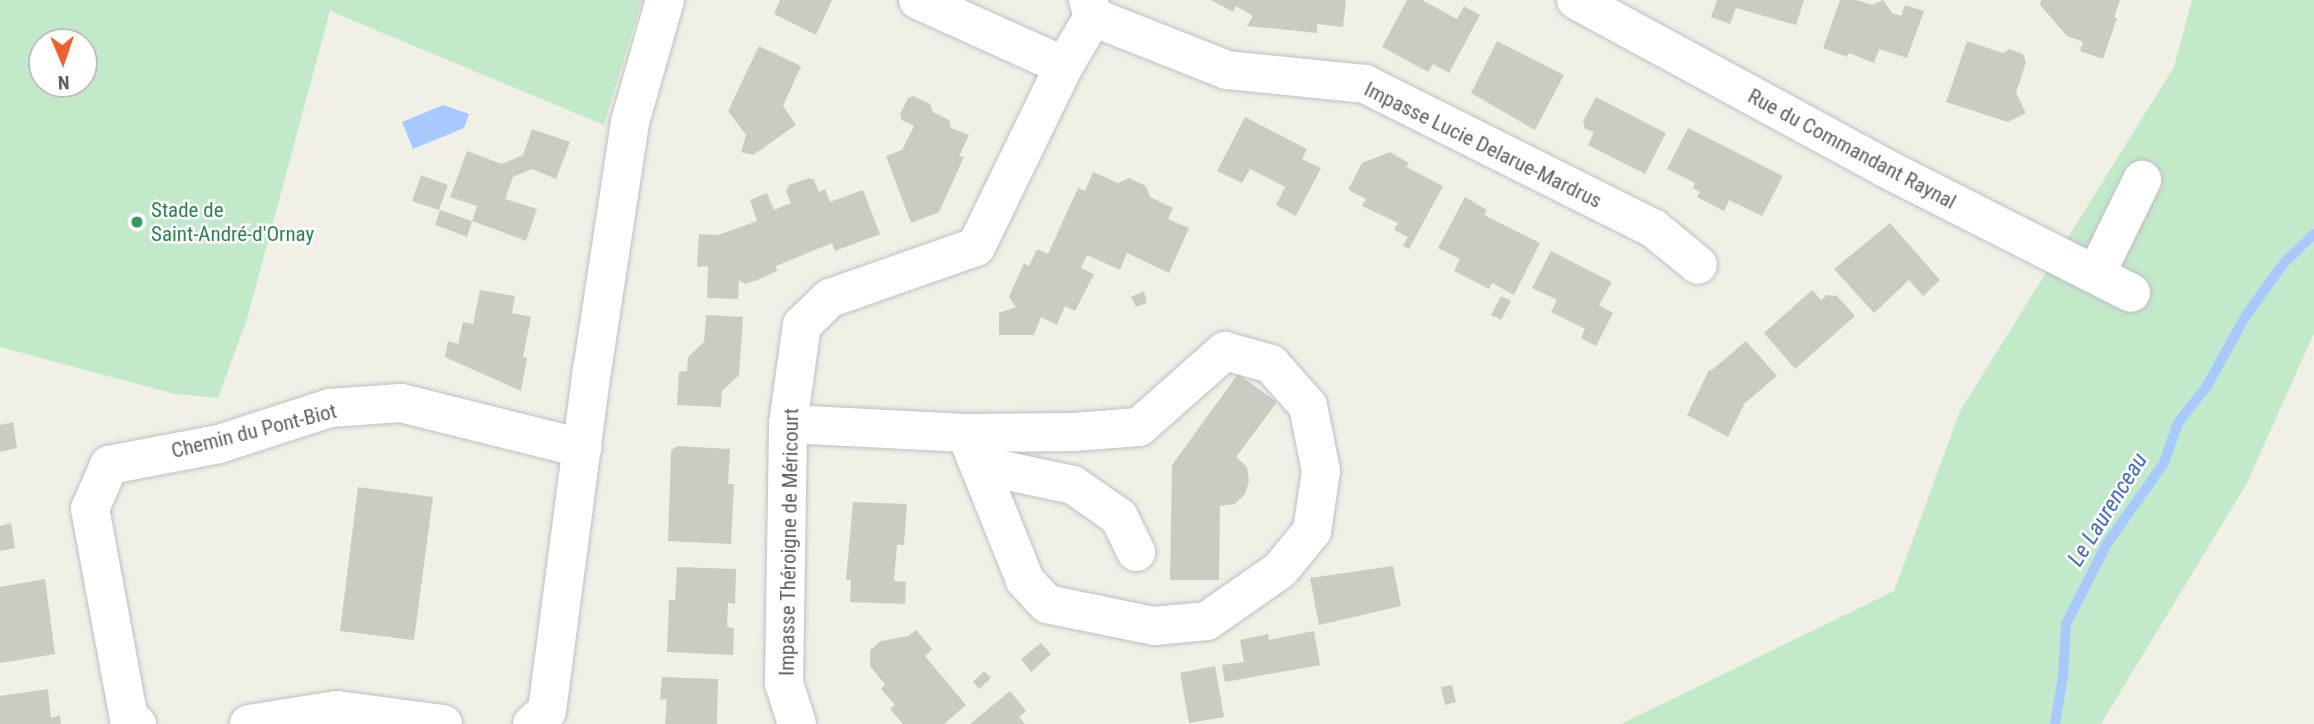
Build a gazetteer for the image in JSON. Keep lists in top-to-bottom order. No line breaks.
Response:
{"streets":{"street":["Impasse Lucie Delarue-Mardrus","Rue du Commandant Raynal","Chemin du Pont-Biot","Impasse Théroigne de Méricourt"]},"crossings":[["Impasse Lucie Delarue-Mardrus","Impasse Théroigne de Méricourt"]],"water":["Le Laurenceau"],"places":["Stade de Saint-André-d'Ornay"],"north":"bottom"}
